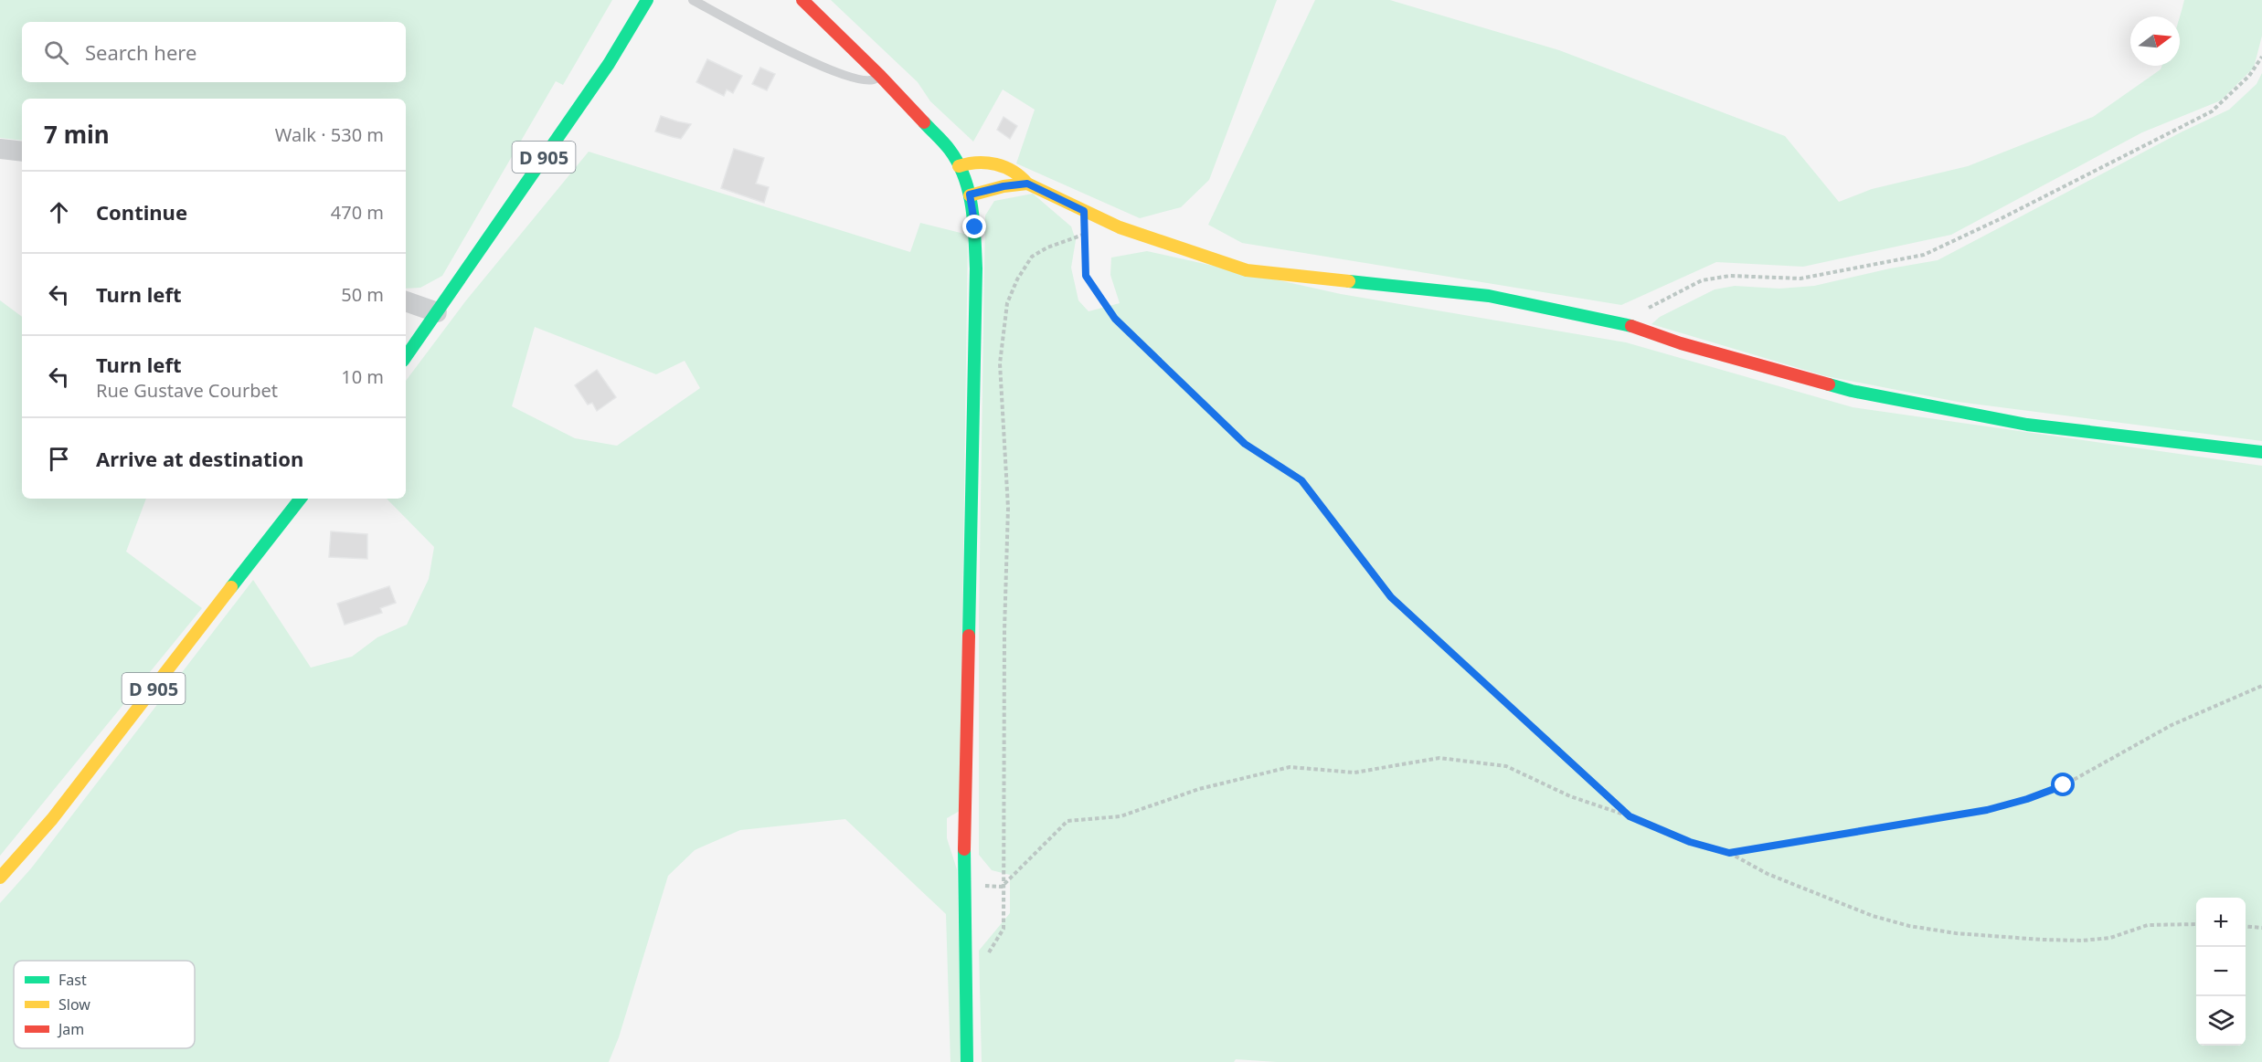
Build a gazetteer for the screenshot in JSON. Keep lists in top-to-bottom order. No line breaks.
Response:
{"streets":{"street":["D 905"]},"legend":["Fast","Slow","Jam"],"north":"right","page":{"search":"Search here","heading":["7 min","Walk · 530 m"],"list":[["Continue","470 m"],["Turn left","50 m"],["Turn left","Rue Gustave Courbet","10 m"],"Arrive at destination"],"map_buttons":["+","−"]}}
